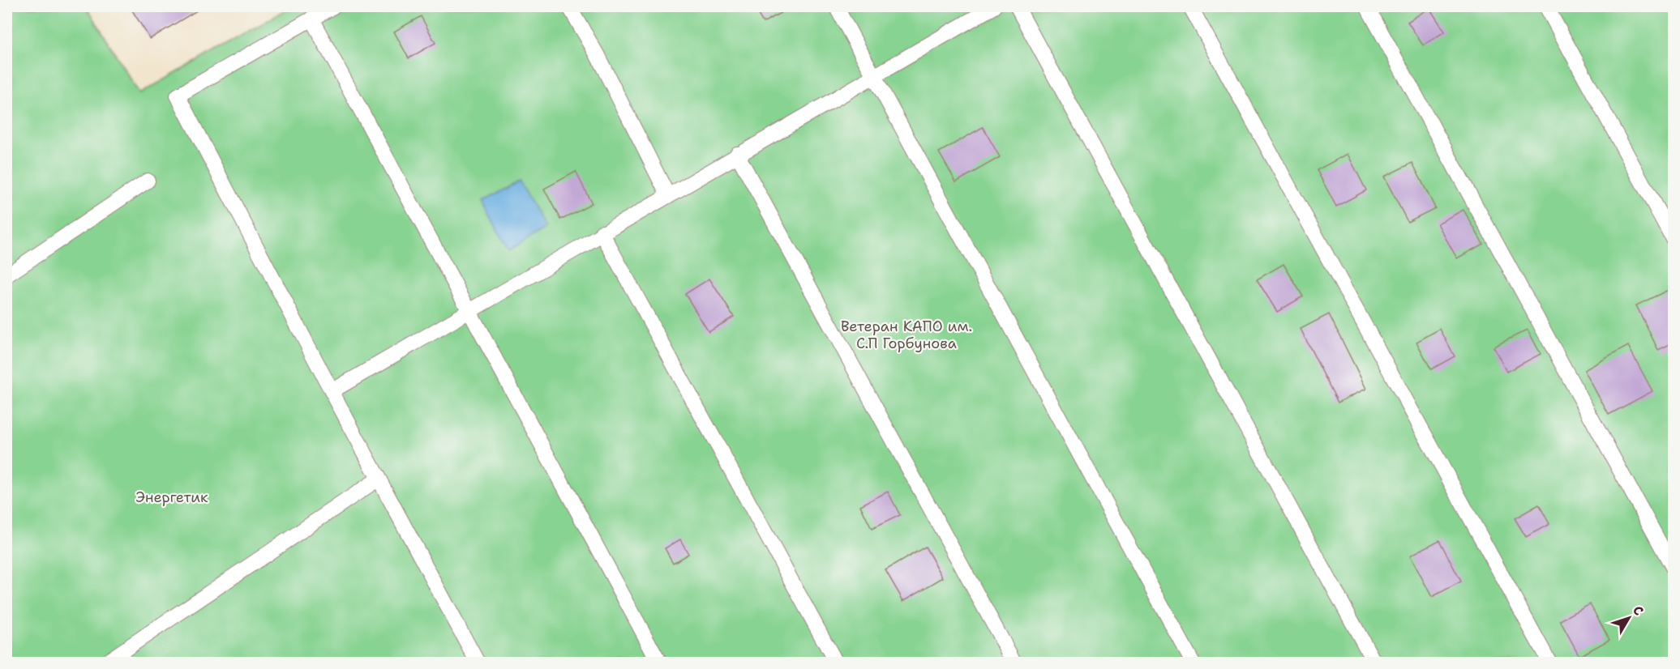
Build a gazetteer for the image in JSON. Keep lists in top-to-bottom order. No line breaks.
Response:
{"parks":["Ветеран КАПО им. С.П Горбунова","Энергетик"],"north":"top right"}
